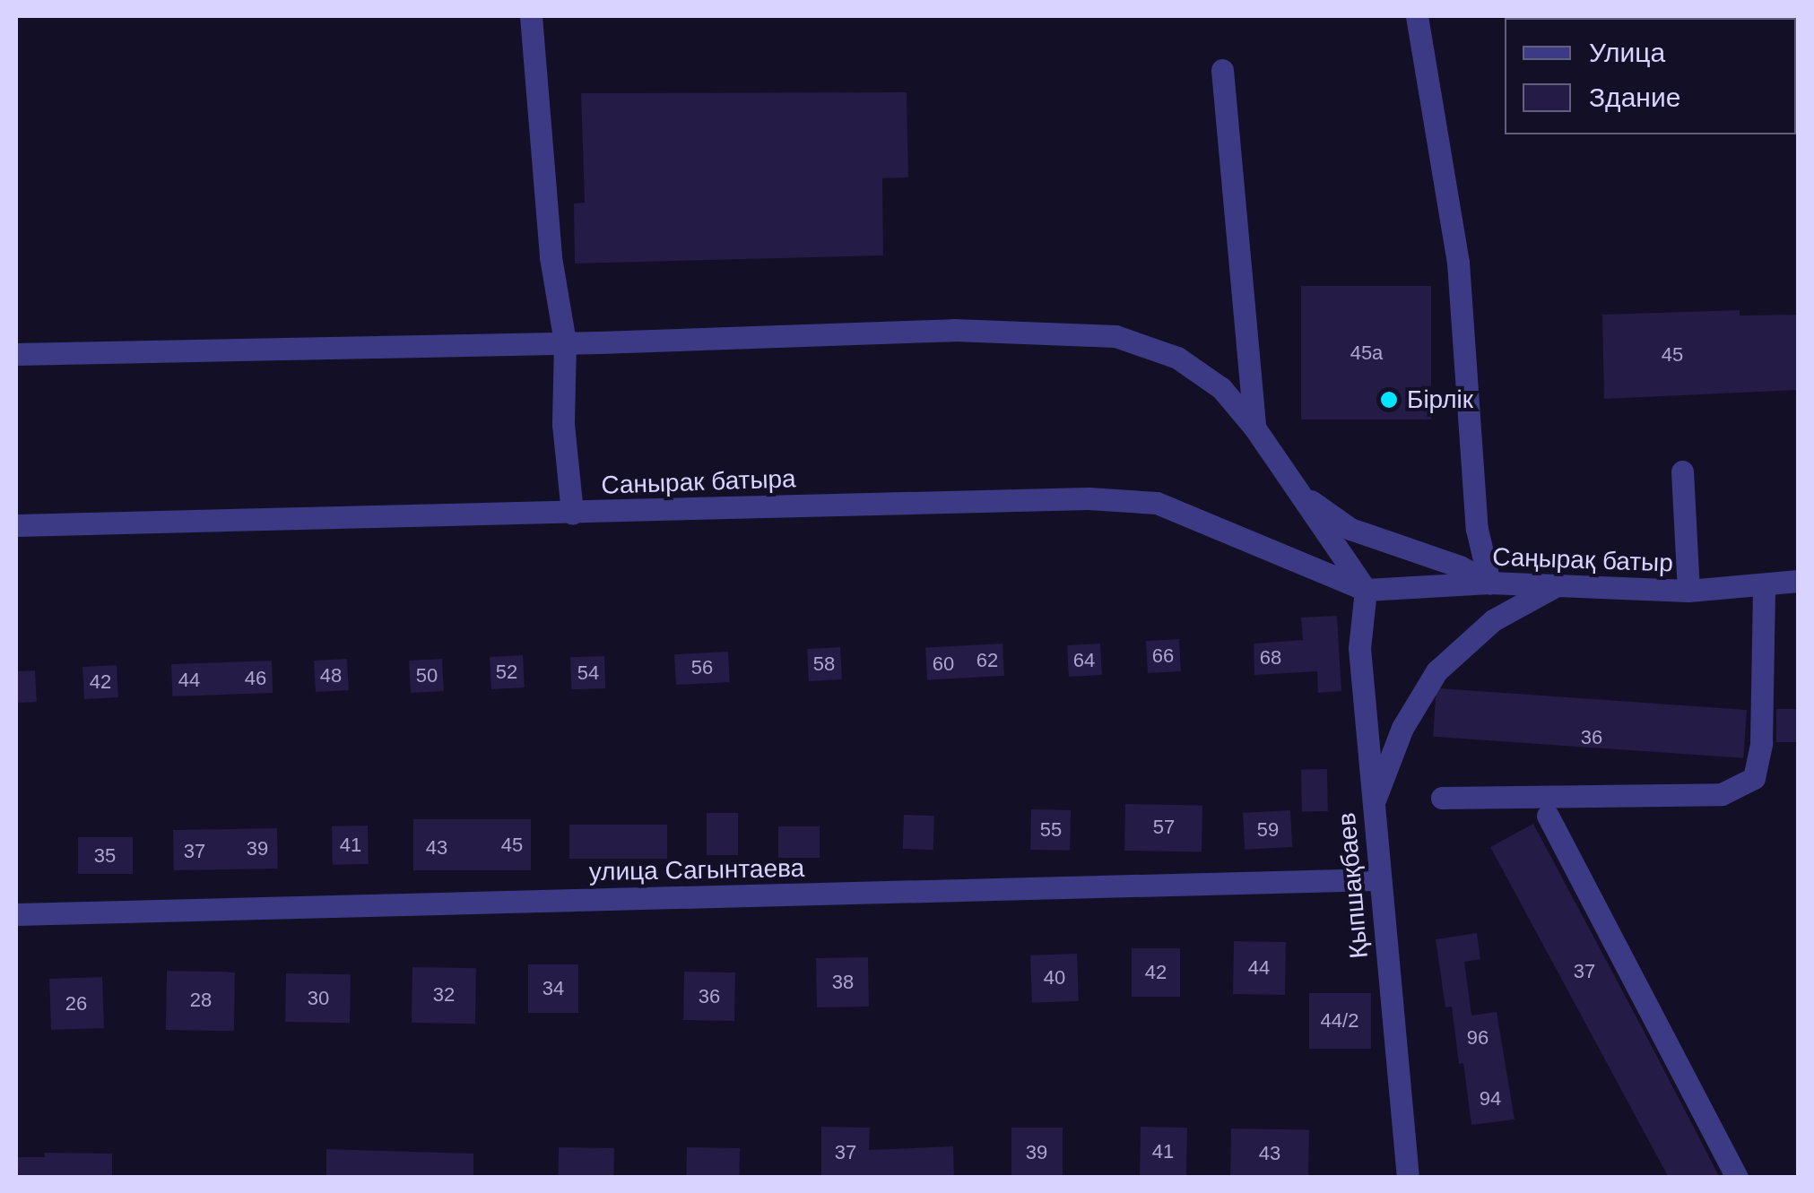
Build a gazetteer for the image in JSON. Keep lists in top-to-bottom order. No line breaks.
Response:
{"streets":{"street":["Санырак батыра","Саңырақ батыр","улица Сагынтаева","Қыпшақбаев"]},"crossings":[["Санырак батыра","Саңырақ батыр"],["Санырак батыра","Қыпшақбаев"],["Саңырақ батыр","Қыпшақбаев"],["улица Сагынтаева","Қыпшақбаев"]],"places":["Бірлік"],"house_numbers":["45а","45","66","68","62","64","58","60","56","52","54","48","50","46","44","42","36","57","55","59","41","45","43","39","37","35","44","37","42","40","38","34","32","36","30","28","26","44/2","96","94","41","37","39","43"],"legend":["Улица","Здание"]}
